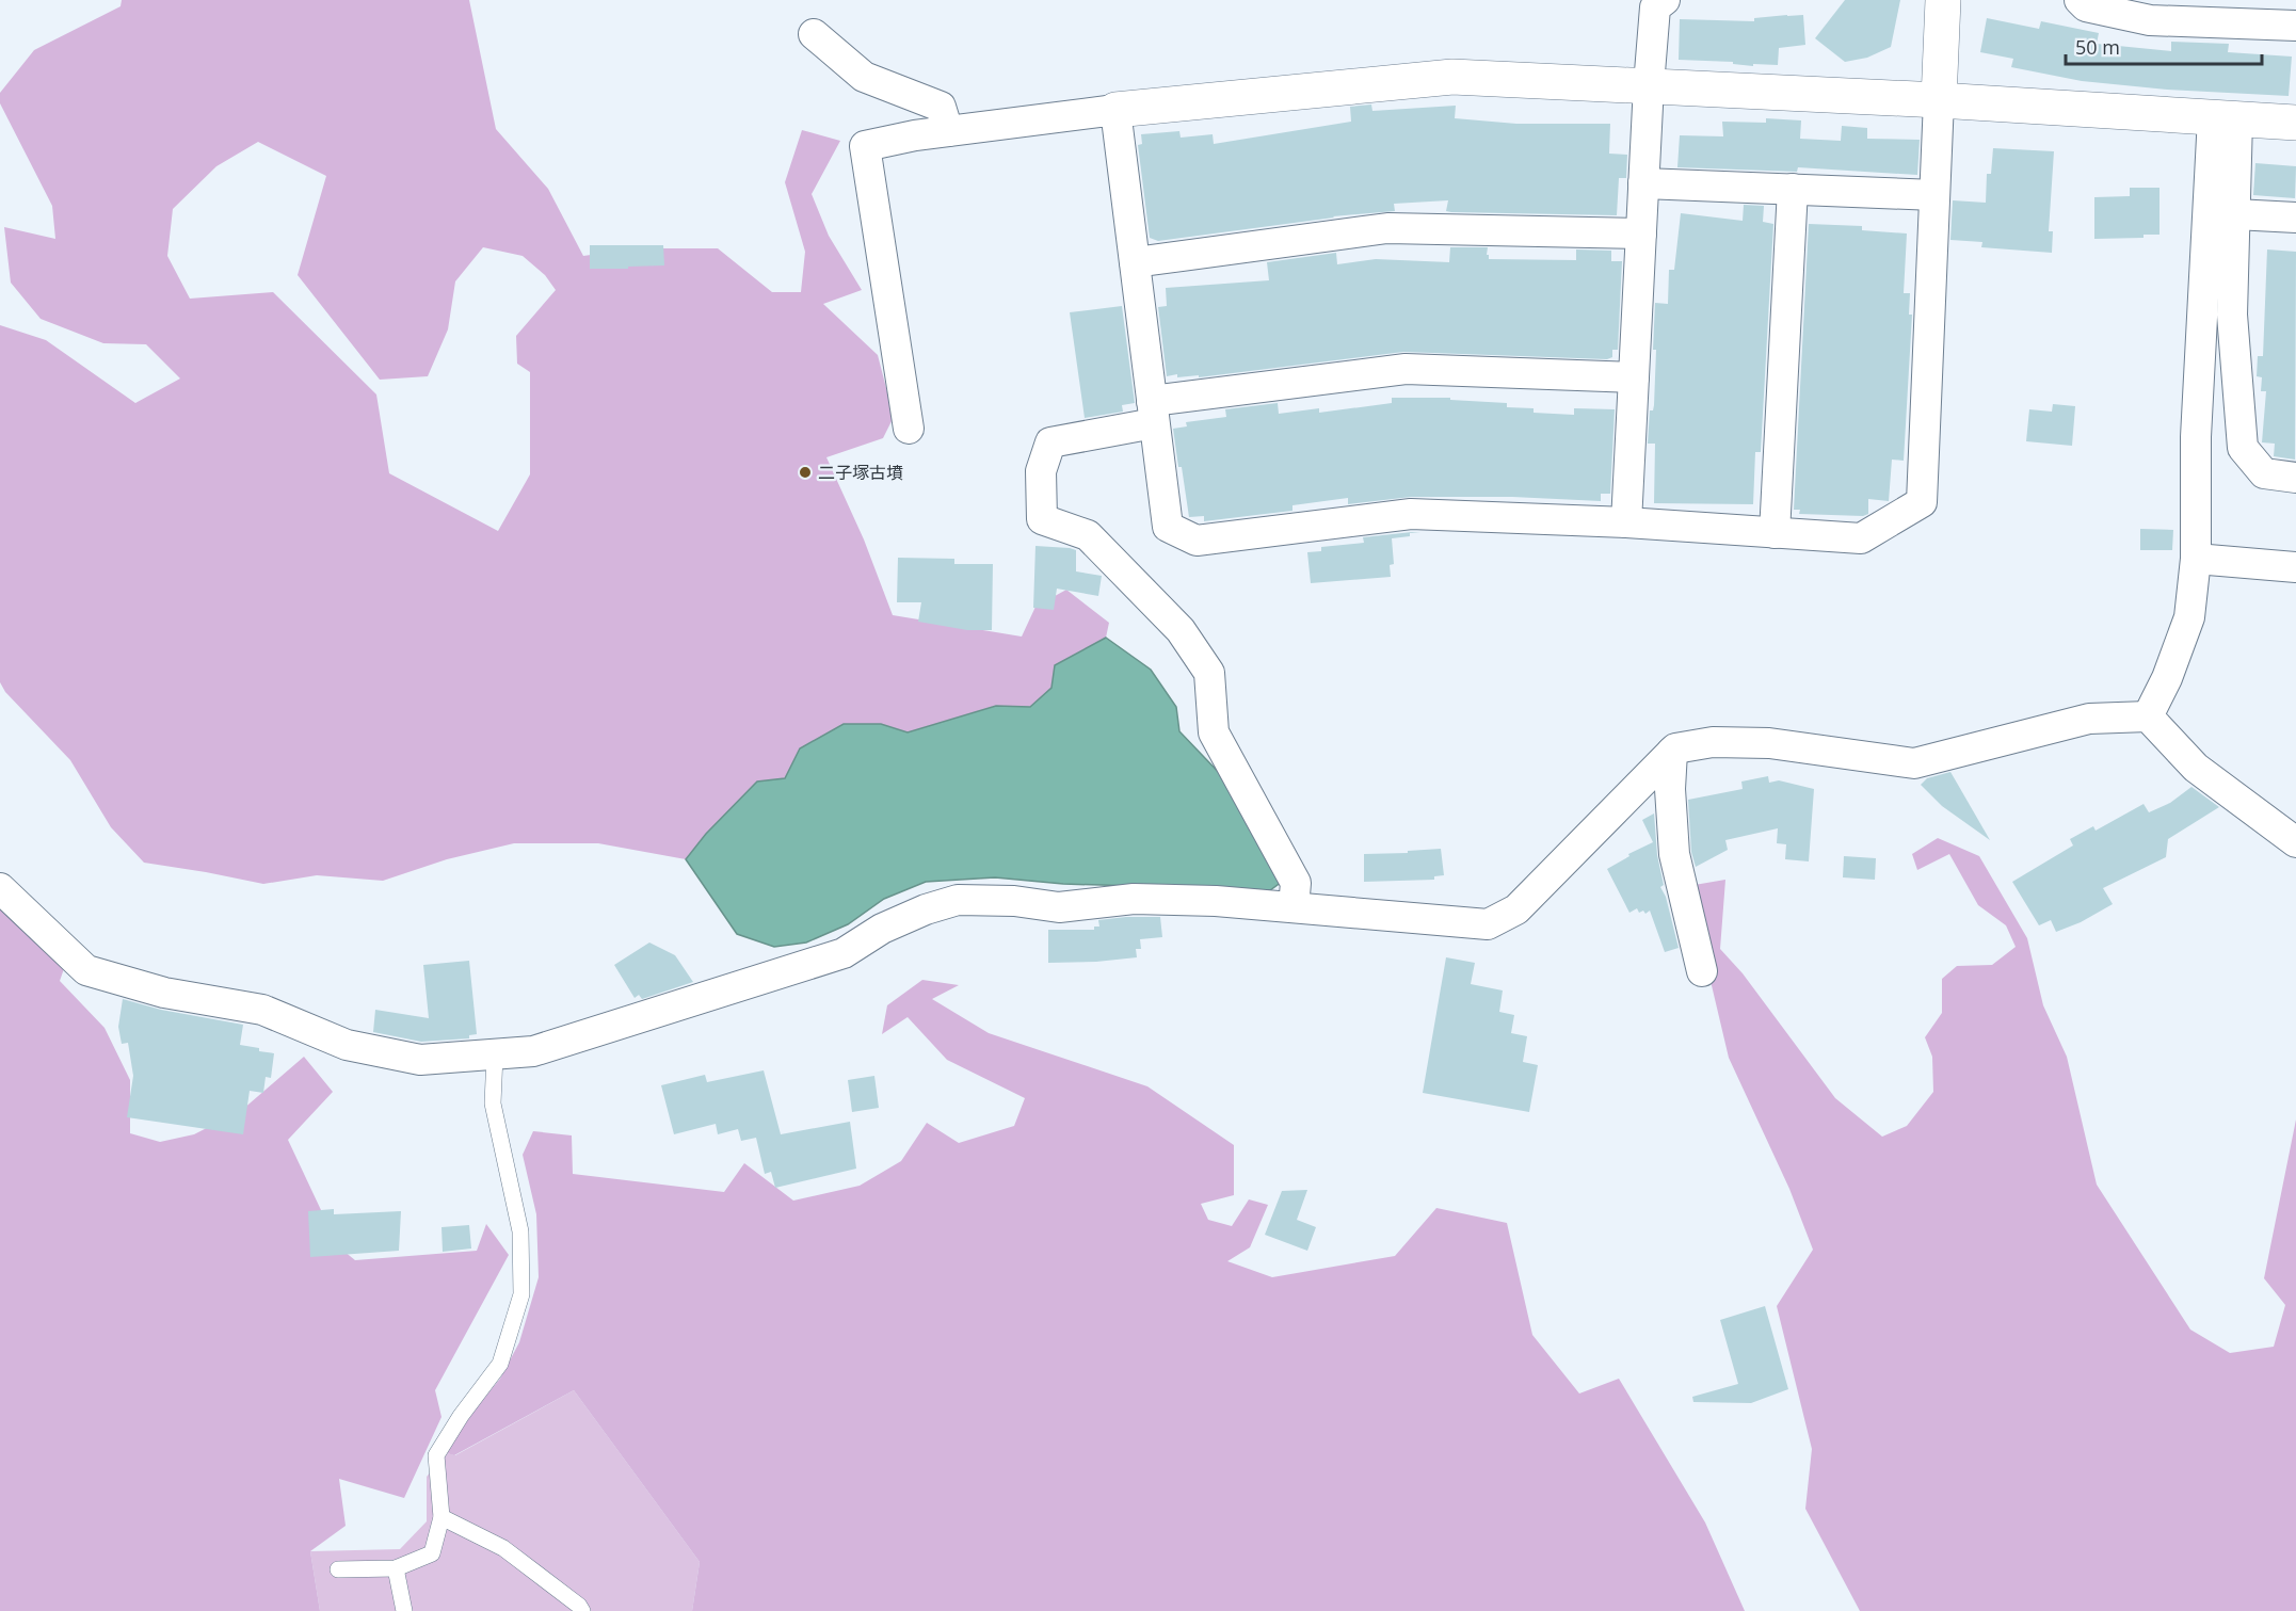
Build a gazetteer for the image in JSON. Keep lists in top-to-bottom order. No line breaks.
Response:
{"places":["二子塚古墳"],"scale_bar":"50 m"}
